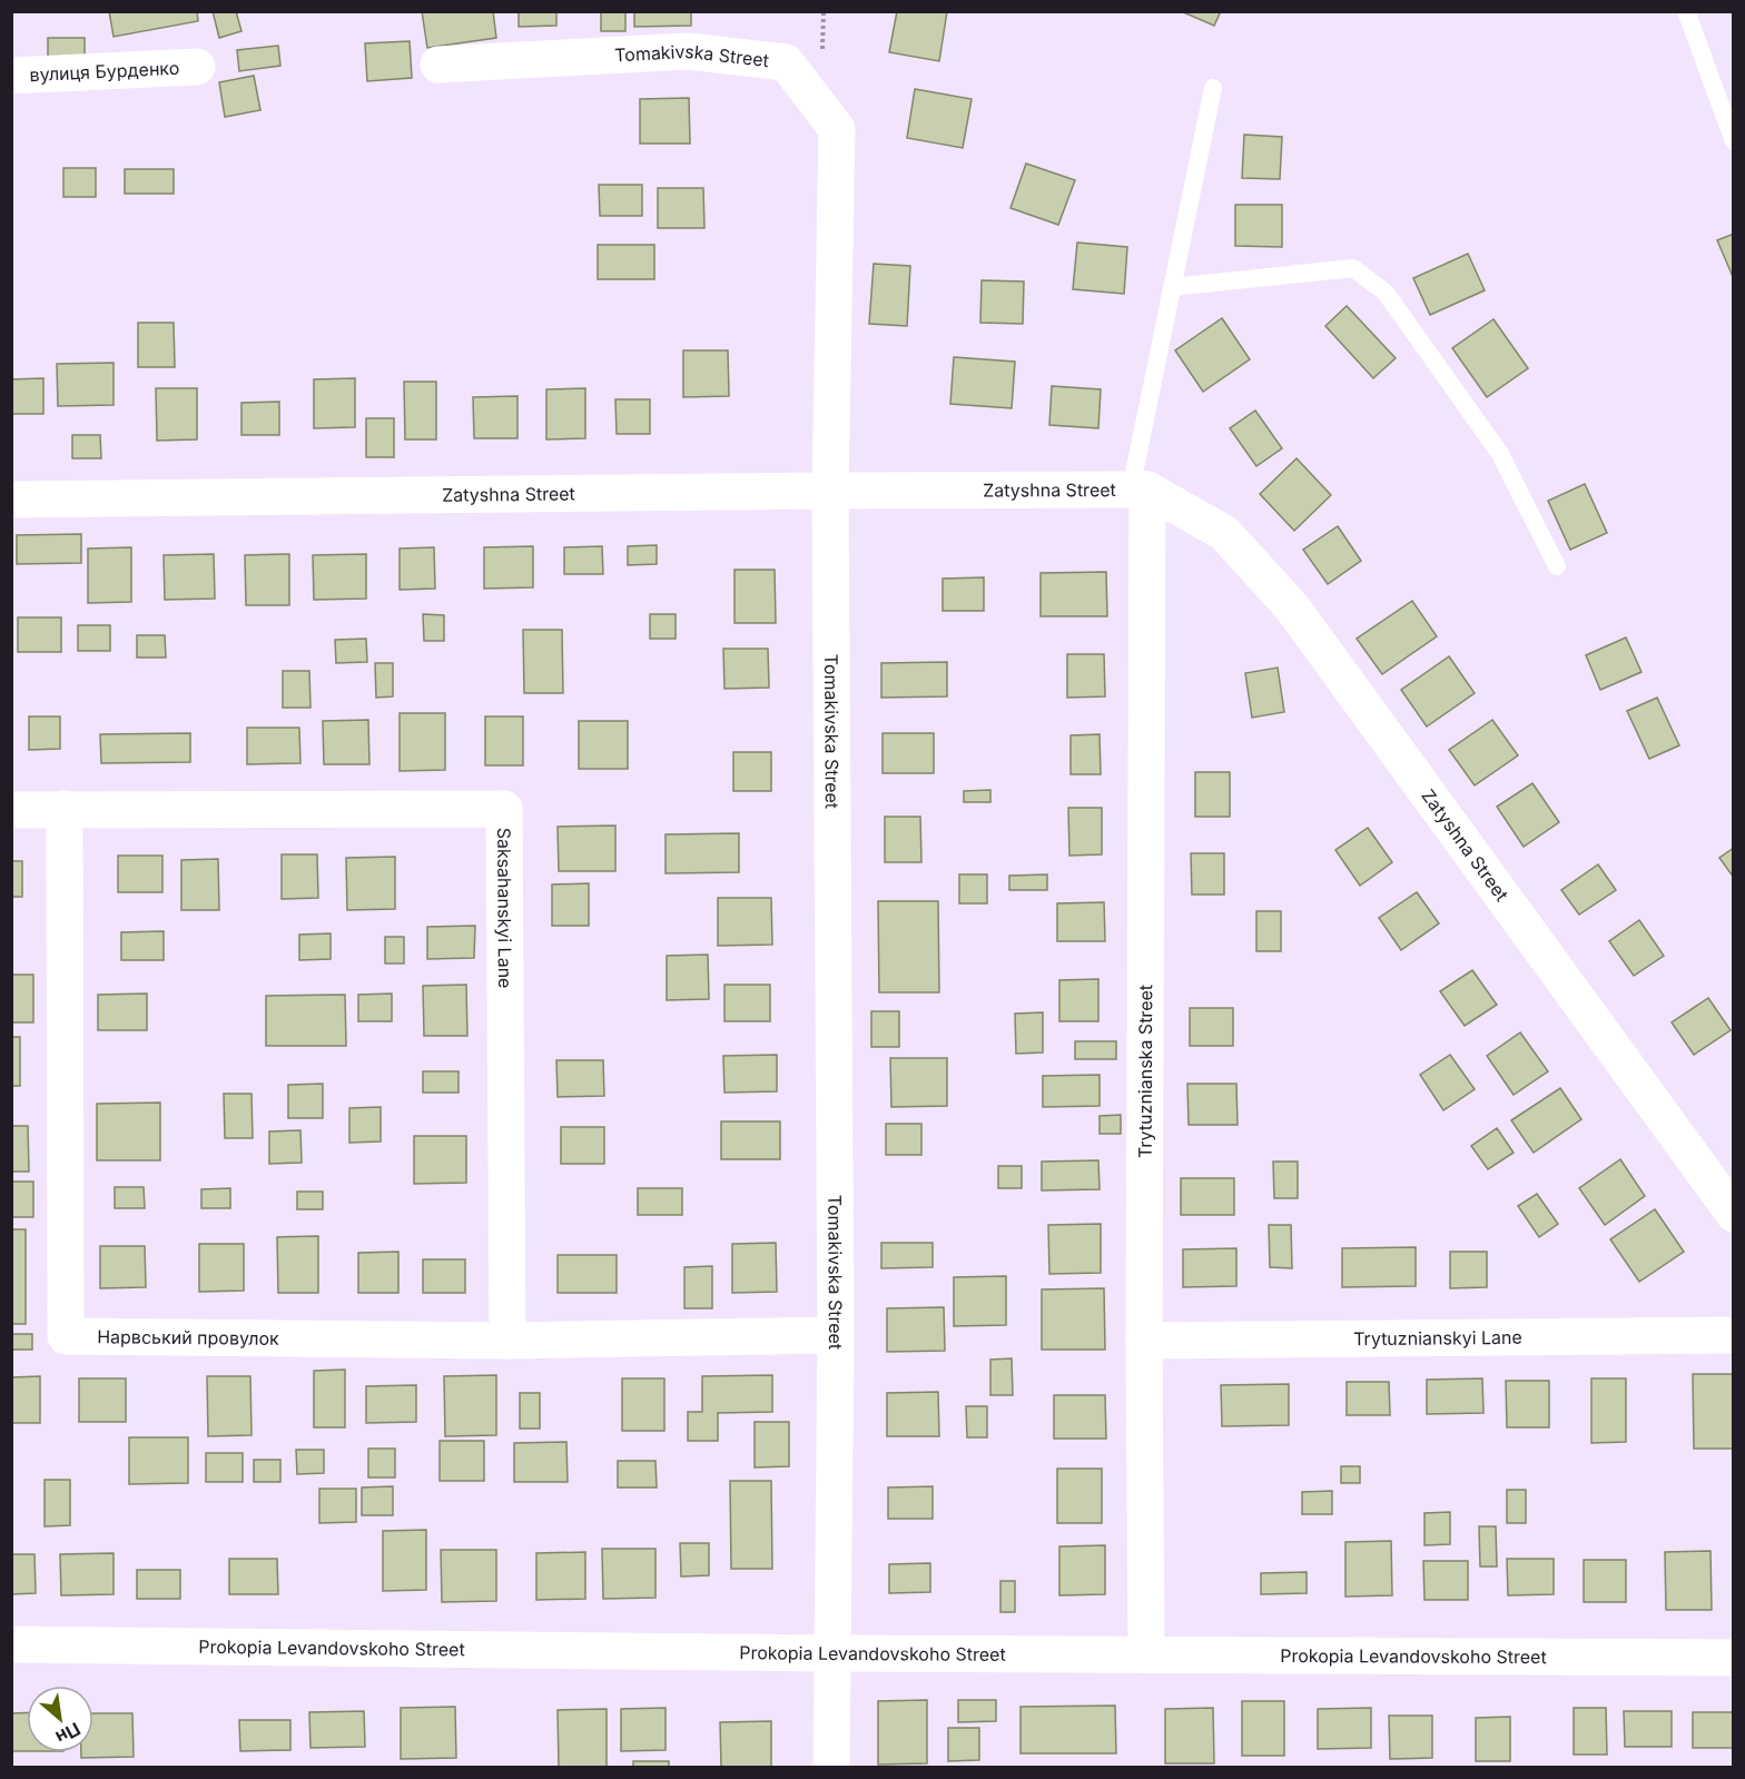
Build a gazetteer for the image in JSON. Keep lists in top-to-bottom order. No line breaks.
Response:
{"streets":{"street":["Tomakivska Street","вулиця Бурденко","Zatyshna Street","Saksahanskyi Lane","Trytuznianska Street","Нарвський провулок","Trytuznianskyi Lane","Prokopia Levandovskoho Street"]},"crossings":[["Tomakivska Street","Zatyshna Street"],["Tomakivska Street","Нарвський провулок"],["Tomakivska Street","Prokopia Levandovskoho Street"],["Zatyshna Street","Trytuznianska Street"],["Saksahanskyi Lane","Нарвський провулок"],["Trytuznianska Street","Trytuznianskyi Lane"],["Trytuznianska Street","Prokopia Levandovskoho Street"]],"north":"bottom right"}
